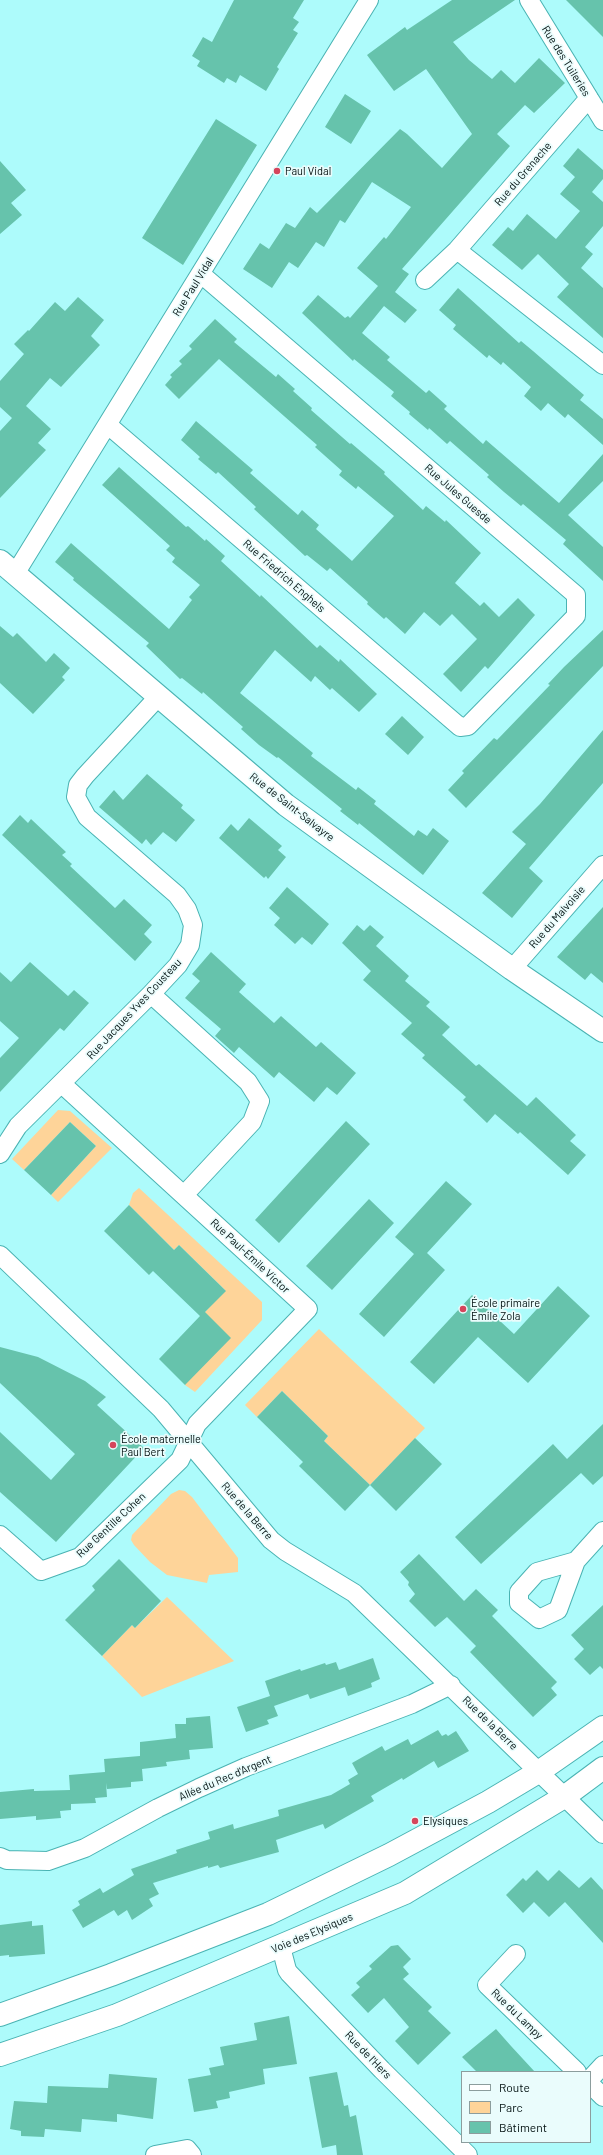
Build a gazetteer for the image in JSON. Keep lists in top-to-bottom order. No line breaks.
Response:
{"streets":{"street":["Rue des Tuileries","Rue du Grenache","Rue Paul Vidal","Rue Jules Guesde","Rue Friedrich Enghels","Rue de Saint-Salvayre","Rue du Malvoisie","Rue Jacques Yves Cousteau","Rue Paul-Émile Victor","Rue de la Berre","Rue Gentille Cohen","Allée du Rec d'Argent","Voie des Elysiques","Rue du Lampy","Rue de l'Hers"]},"crossings":[["Rue des Tuileries","Rue du Grenache"],["Rue Paul Vidal","Rue Jules Guesde"],["Rue Paul Vidal","Rue Friedrich Enghels"],["Rue Paul Vidal","Rue de Saint-Salvayre"],["Rue Jules Guesde","Rue Friedrich Enghels"],["Rue de Saint-Salvayre","Rue du Malvoisie"],["Rue de Saint-Salvayre","Rue Jacques Yves Cousteau"],["Rue Jacques Yves Cousteau","Rue Paul-Émile Victor"],["Rue Paul-Émile Victor","Rue de la Berre"],["Rue Paul-Émile Victor","Rue Gentille Cohen"],["Rue de la Berre","Rue Gentille Cohen"],["Rue de la Berre","Allée du Rec d'Argent"],["Rue de la Berre","Voie des Elysiques"],["Voie des Elysiques","Rue de l'Hers"]],"places":["Paul Vidal","École primaire Émile Zola","École maternelle Paul Bert","Elysiques"],"legend":["Route","Parc","Bâtiment"]}
